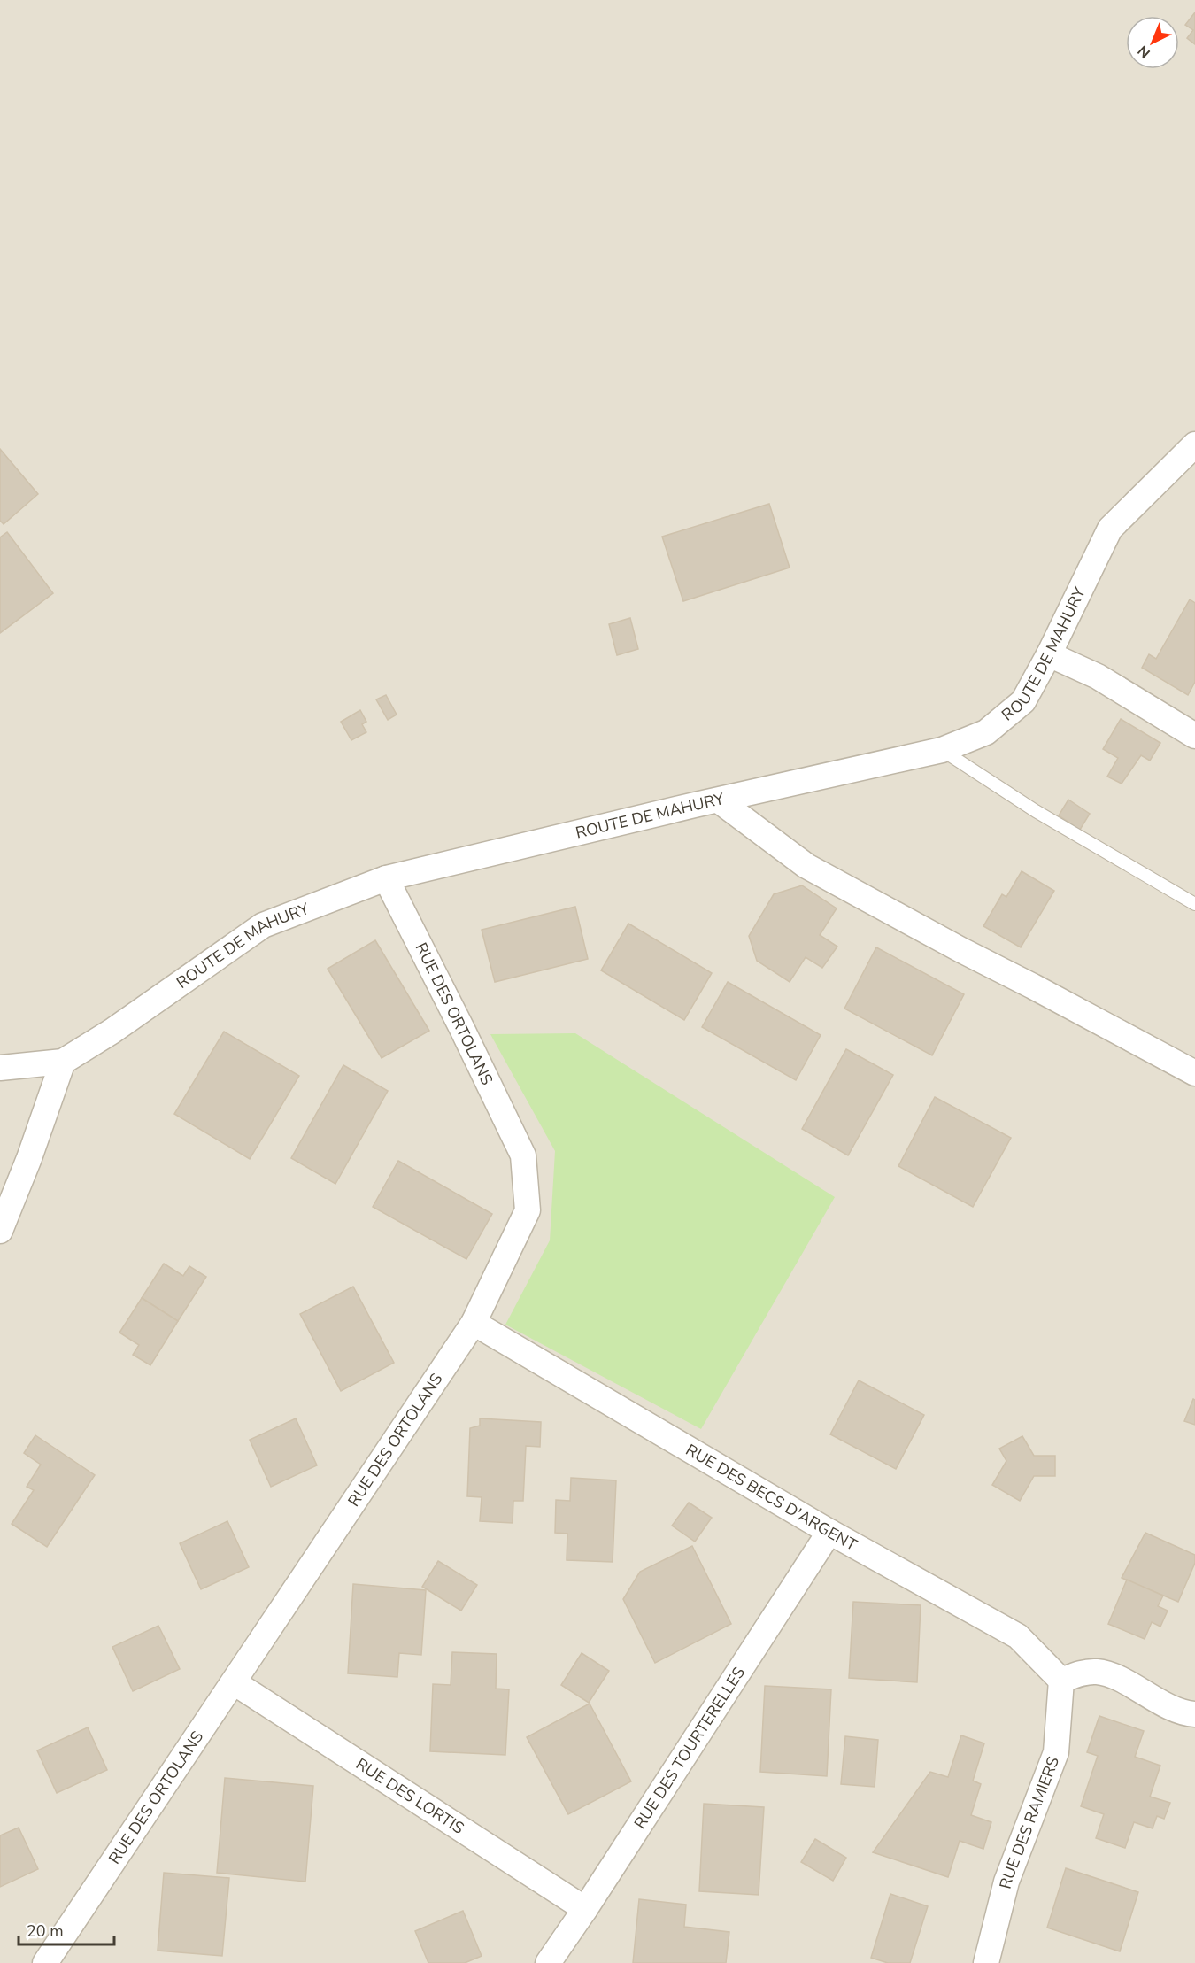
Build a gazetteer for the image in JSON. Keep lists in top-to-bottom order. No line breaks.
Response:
{"streets":{"street":["ROUTE DE MAHURY","RUE DES ORTOLANS","RUE DES BECS D'ARGENT","RUE DES TOURTERELLES","RUE DES LORTIS","RUE DES RAMIERS"]},"crossings":[["ROUTE DE MAHURY","RUE DES ORTOLANS"],["RUE DES ORTOLANS","RUE DES BECS D'ARGENT"],["RUE DES ORTOLANS","RUE DES LORTIS"],["RUE DES BECS D'ARGENT","RUE DES TOURTERELLES"],["RUE DES BECS D'ARGENT","RUE DES RAMIERS"],["RUE DES TOURTERELLES","RUE DES LORTIS"]],"scale_bar":"20 m","north":"bottom left"}
